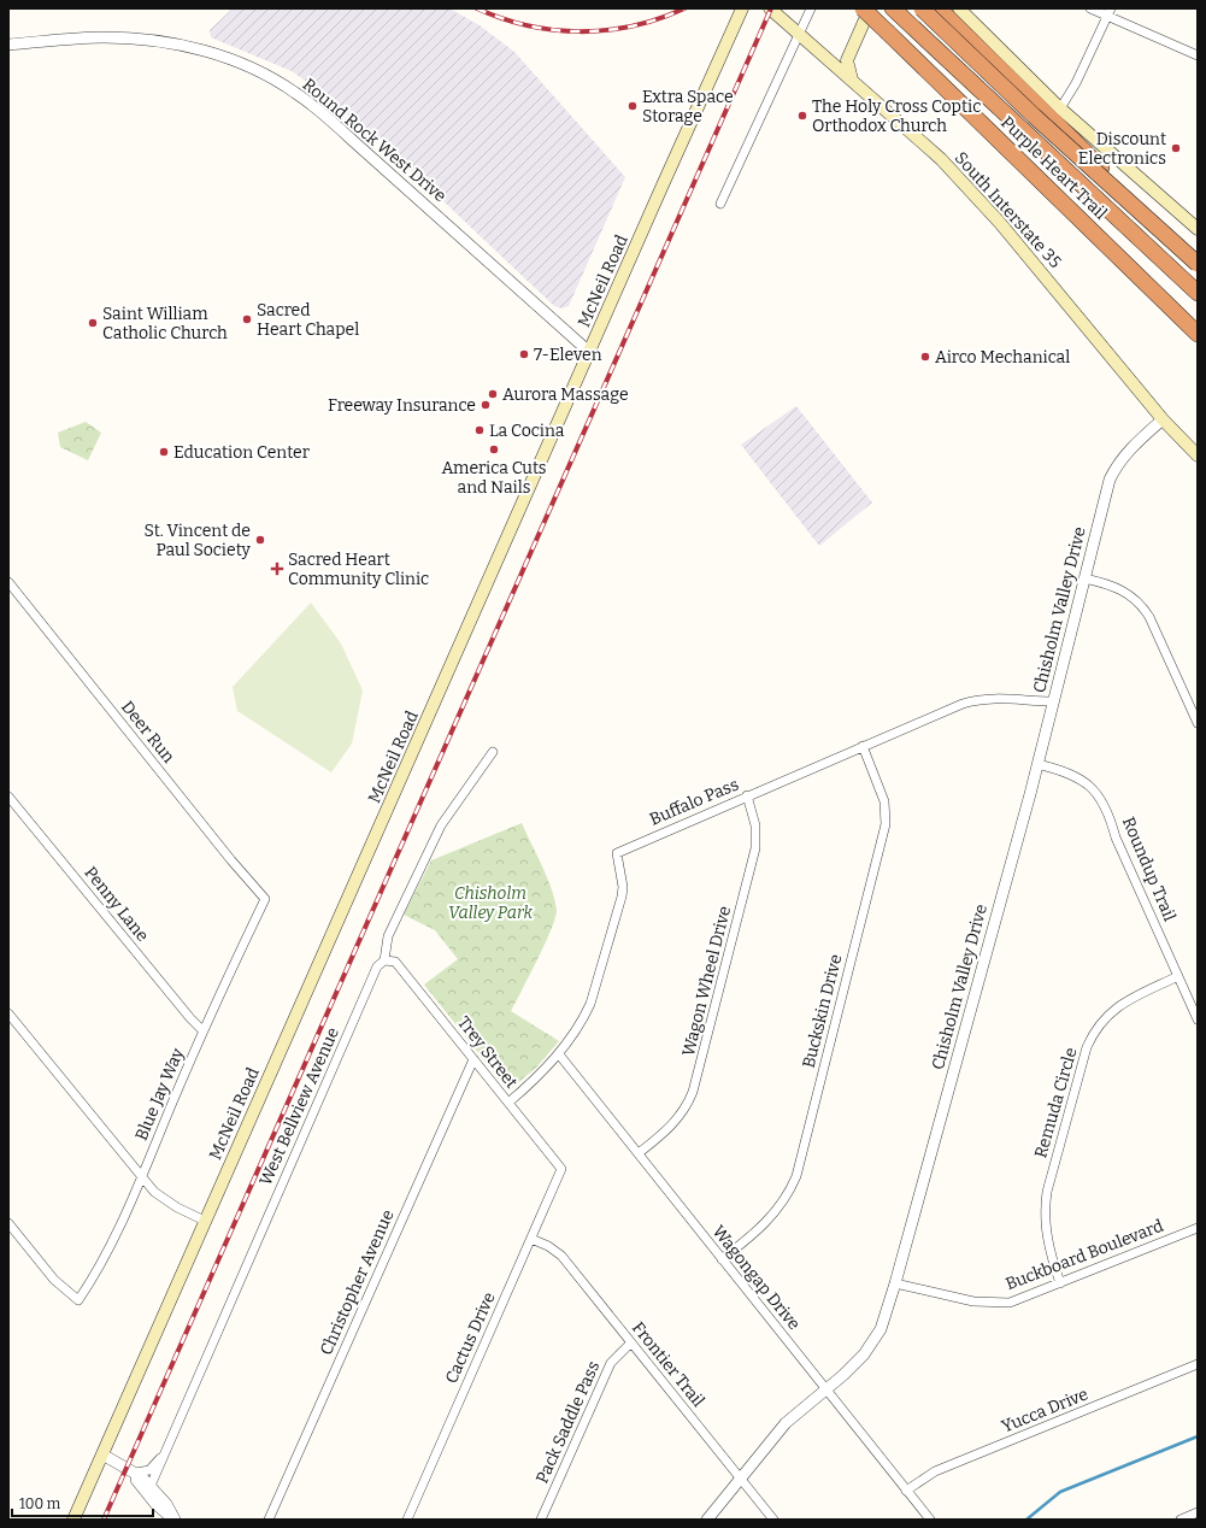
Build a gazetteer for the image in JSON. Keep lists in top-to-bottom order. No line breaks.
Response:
{"streets":{"highway":["Purple Heart Trail"],"main road":["South Interstate 35","McNeil Road"],"street":["Round Rock West Drive","Chisholm Valley Drive","Deer Run","Buffalo Pass","Roundup Trail","Penny Lane","Wagon Wheel Drive","Buckskin Drive","Trey Street","Blue Jay Way","Remuda Circle","West Bellview Avenue","Buckboard Boulevard","Wagongap Drive","Christopher Avenue","Cactus Drive","Frontier Trail","Yucca Drive","Pack Saddle Pass"]},"crossings":[["Round Rock West Drive","McNeil Road"],["South Interstate 35","Chisholm Valley Drive"],["Chisholm Valley Drive","Buffalo Pass"],["Chisholm Valley Drive","Roundup Trail"],["Chisholm Valley Drive","Buckboard Boulevard"],["Chisholm Valley Drive","Wagongap Drive"],["Chisholm Valley Drive","Frontier Trail"],["Deer Run","Blue Jay Way"],["Buffalo Pass","Wagon Wheel Drive"],["Buffalo Pass","Buckskin Drive"],["Buffalo Pass","Trey Street"],["Buffalo Pass","Wagongap Drive"],["Roundup Trail","Remuda Circle"],["Penny Lane","Blue Jay Way"],["Wagon Wheel Drive","Wagongap Drive"],["Buckskin Drive","Wagongap Drive"],["Trey Street","West Bellview Avenue"],["Trey Street","Christopher Avenue"],["Trey Street","Cactus Drive"],["Remuda Circle","Buckboard Boulevard"],["Wagongap Drive","Yucca Drive"],["Cactus Drive","Frontier Trail"],["Frontier Trail","Pack Saddle Pass"]],"parks":["Chisholm Valley Park"],"places":{"other":["Extra Space Storage","The Holy Cross Coptic Orthodox Church","Discount Electronics","Sacred Heart Chapel","Saint William Catholic Church","7-Eleven","Airco Mechanical","Aurora Massage","Freeway Insurance","La Cocina","America Cuts and Nails","Education Center","St. Vincent de Paul Society"],"health":["Sacred Heart Community Clinic"]},"scale_bar":"100 m"}
